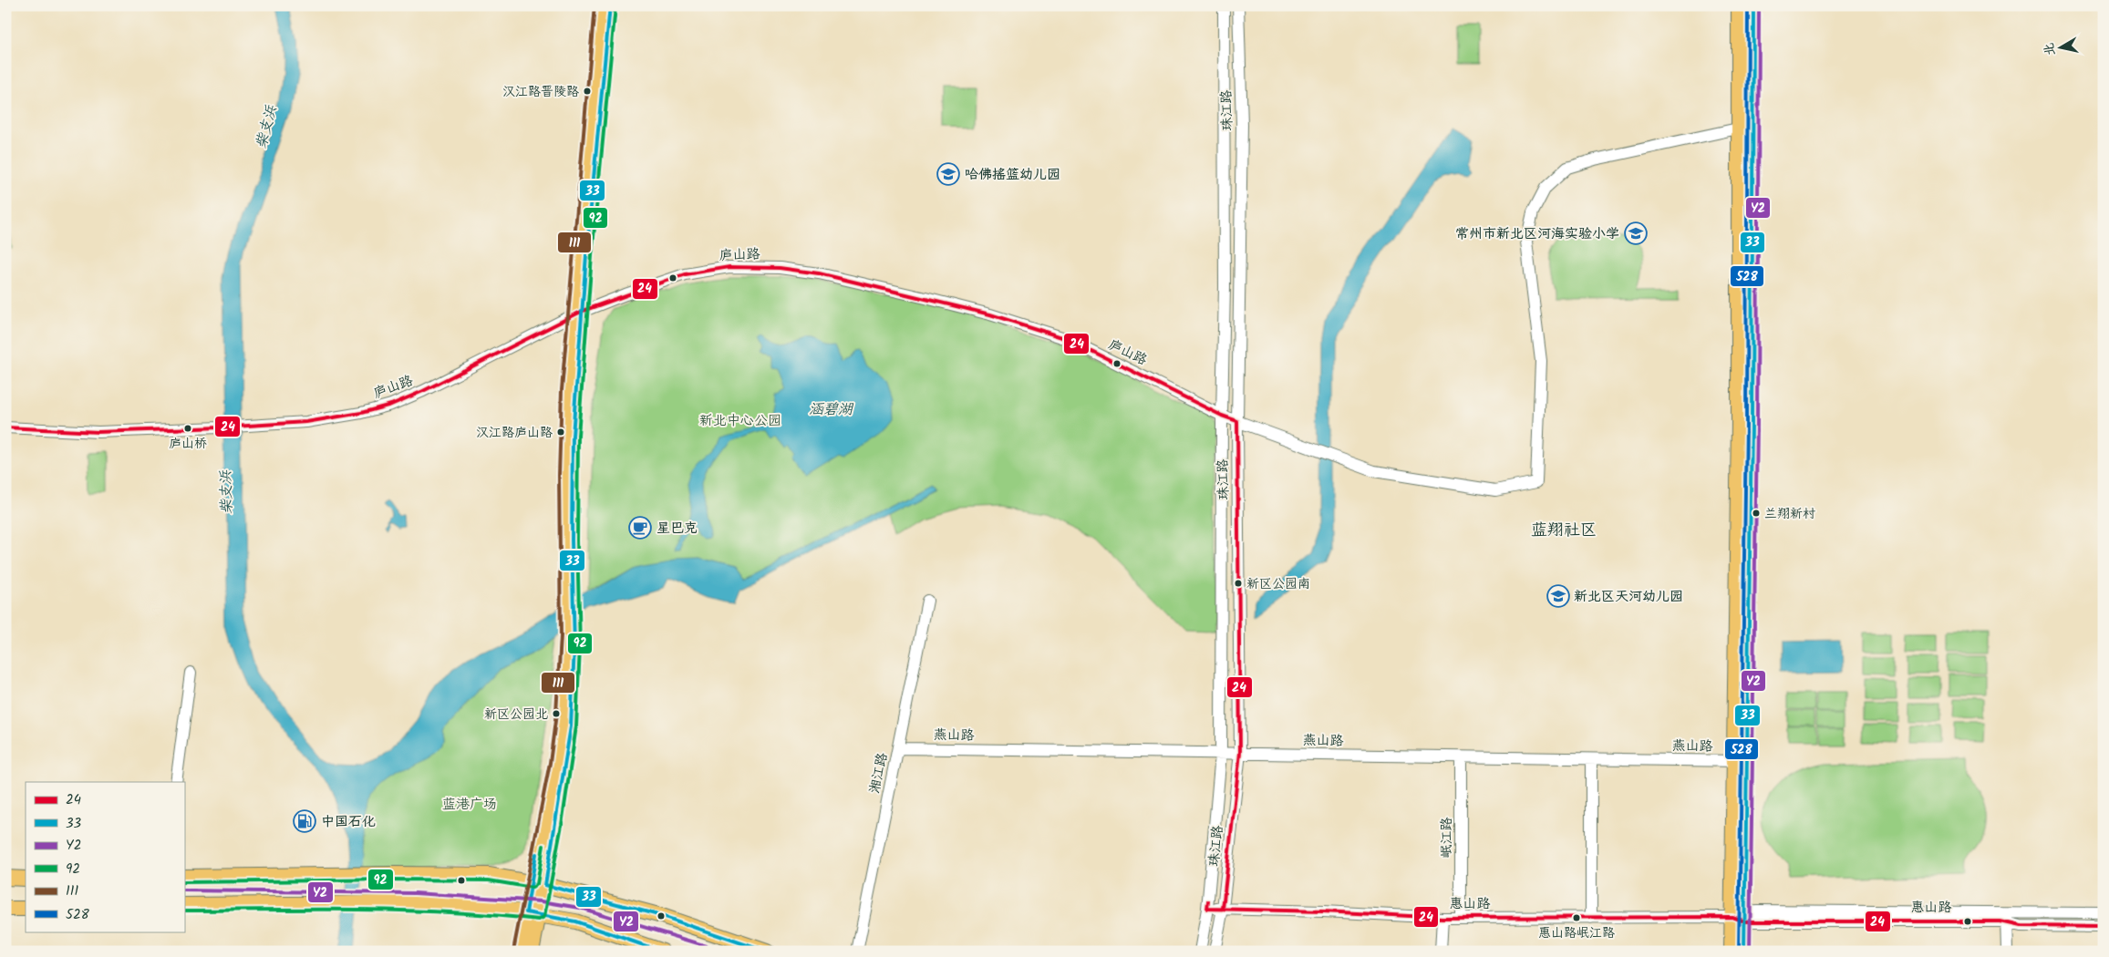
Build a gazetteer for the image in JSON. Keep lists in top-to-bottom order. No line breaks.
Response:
{"streets":{"street":["珠江路","庐山路","燕山路","湘江路","岷江路","惠山路"]},"crossings":[["珠江路","庐山路"],["珠江路","燕山路"],["珠江路","惠山路"],["燕山路","湘江路"],["燕山路","岷江路"],["岷江路","惠山路"]],"districts":["蓝翔社区"],"water":["柴支浜","涵碧湖"],"parks":["新北中心公园","蓝港广场"],"places":{"other":["汉江路晋陵路","庐山桥","汉江路庐山路","兰翔新村","新区公园南","新区公园北","惠山路岷江路"],"school or university":["哈佛摇篮幼儿园","常州市新北区河海实验小学","新北区天河幼儿园"],"cafe":["星巴克"],"fuel station":["中国石化"]},"lines":["transit line 33","transit line Y2","transit line 111","transit line 528","transit line 92","transit line 24"],"legend":["24","33","Y2","92","111","528"],"north":"left"}
